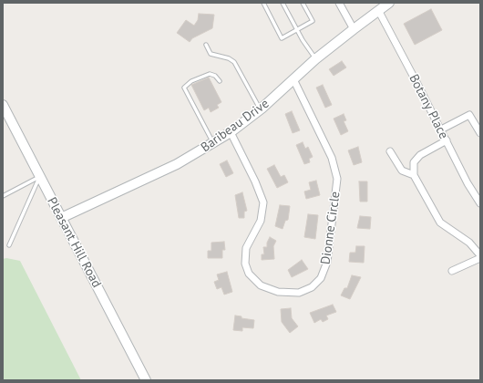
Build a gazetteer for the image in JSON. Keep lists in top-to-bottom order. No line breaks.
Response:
{"streets":{"street":["Botany Place","Baribeau Drive","Dionne Circle","Pleasant Hill Road"]},"crossings":[["Botany Place","Baribeau Drive"],["Baribeau Drive","Dionne Circle"],["Baribeau Drive","Pleasant Hill Road"]]}
